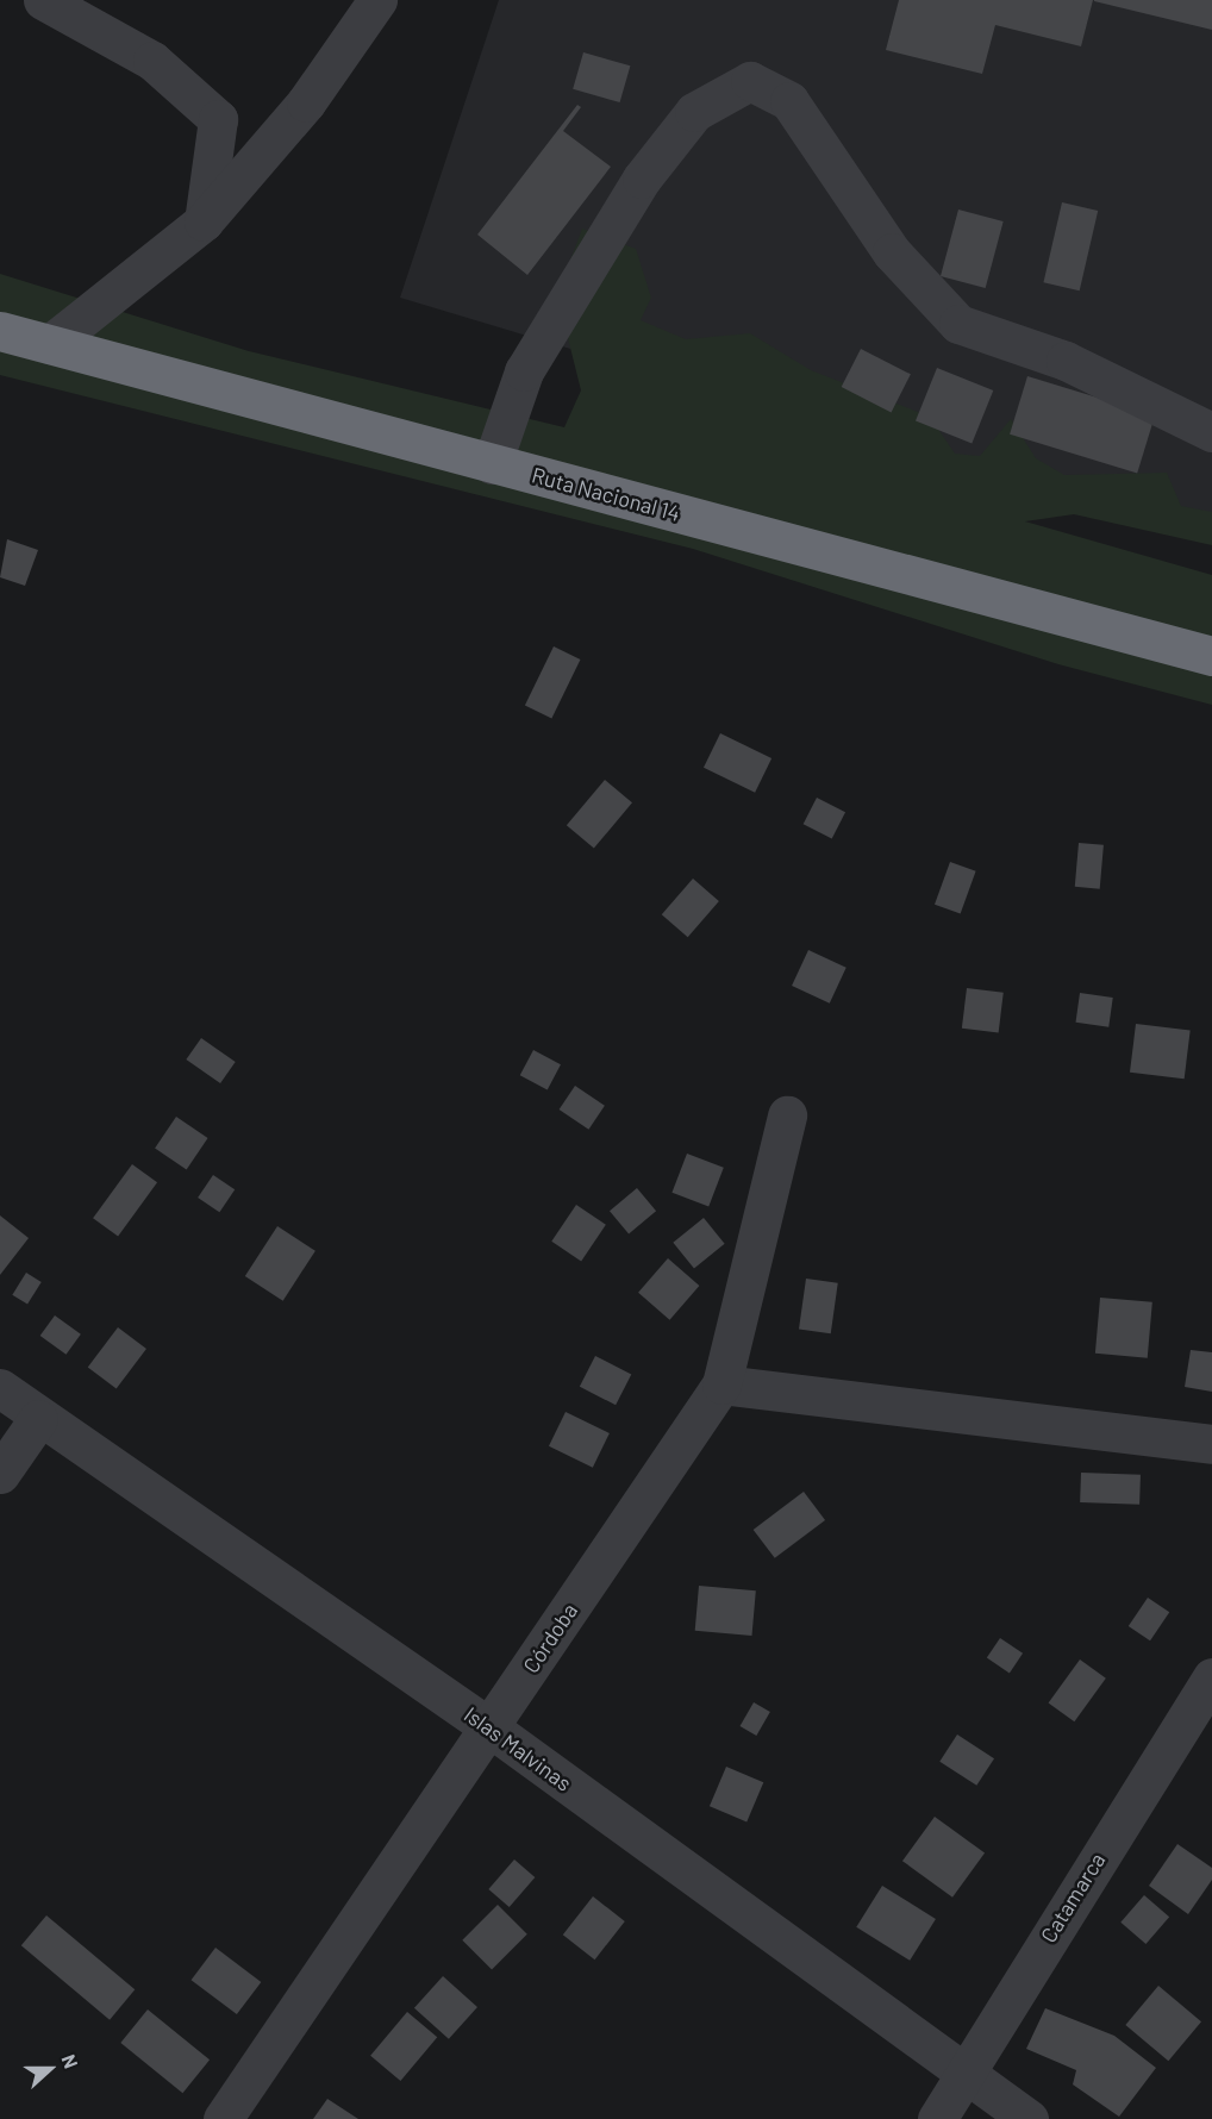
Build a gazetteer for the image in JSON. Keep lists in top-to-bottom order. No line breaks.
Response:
{"streets":{"highway":["Ruta Nacional 14"],"street":["Córdoba","Islas Malvinas","Catamarca"]},"crossings":[["Córdoba","Islas Malvinas"],["Islas Malvinas","Catamarca"]],"north":"right"}
